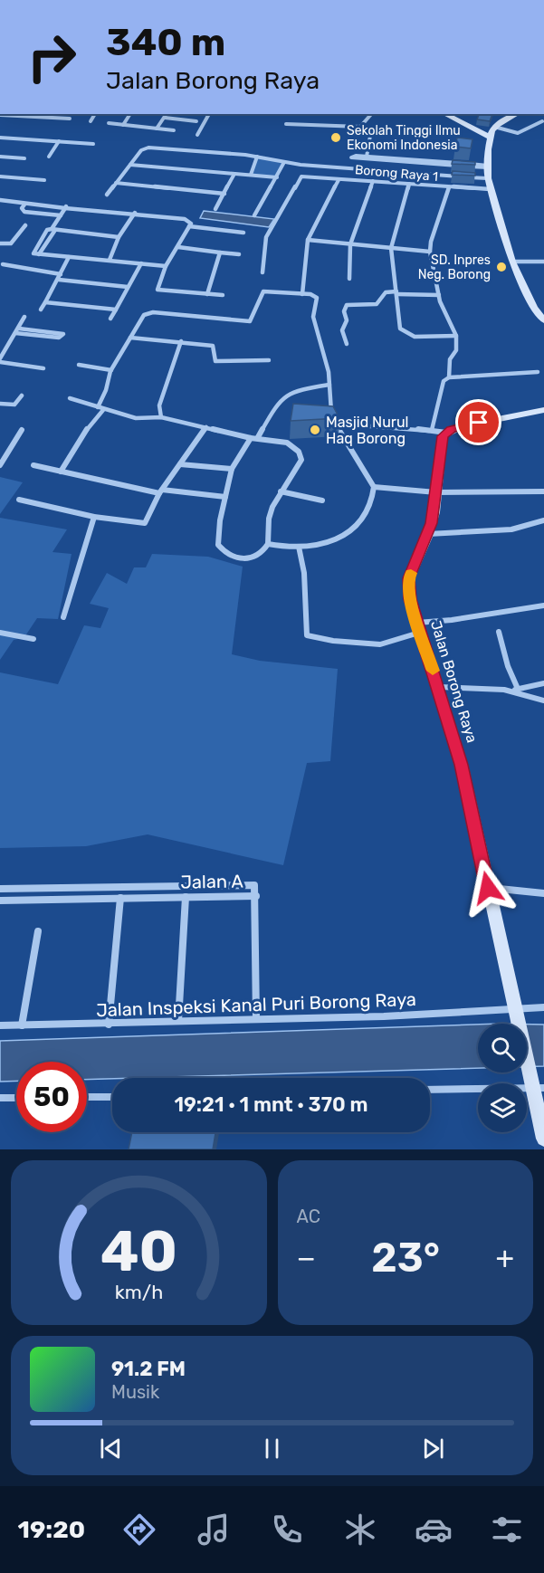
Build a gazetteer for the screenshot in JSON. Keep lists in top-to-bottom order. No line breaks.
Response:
{"streets":{"main road":["Jalan Borong Raya"],"street":["Borong Raya 1","Jalan A","Jalan Inspeksi Kanal Puri Borong Raya"]},"crossings":[["Jalan Borong Raya","Jalan Inspeksi Kanal Puri Borong Raya"]],"places":["Sekolah Tinggi Ilmu Ekonomi Indonesia","SD. Inpres Neg. Borong","Masjid Nurul Haq Borong"],"page":{"turn":["340 m","Jalan Borong Raya"],"limit":"50","trip":"19:21 · 1 mnt · 370 m","tile":"AC","heat":["−","23°","+"],"song":["91.2 FM","Musik"],"tabs":"19:20","gauge":["40","km/h"]}}
